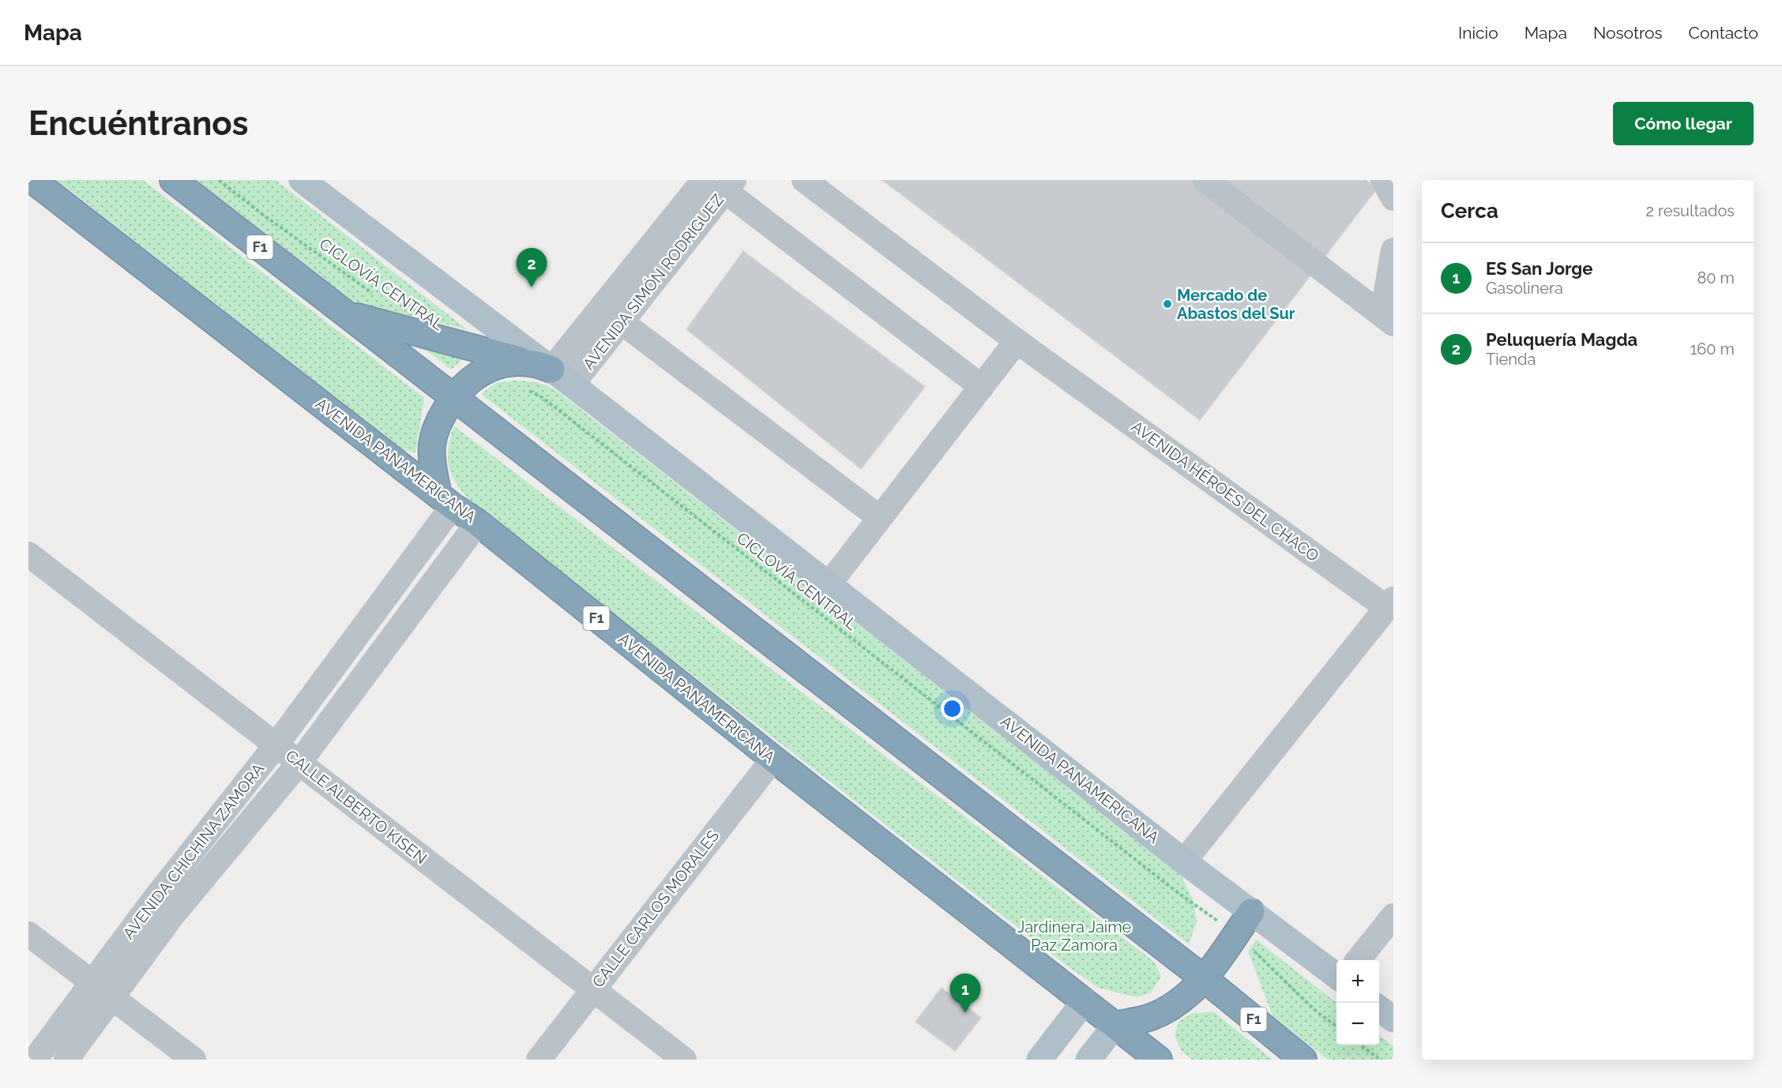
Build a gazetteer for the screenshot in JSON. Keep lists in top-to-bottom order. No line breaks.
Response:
{"streets":{"highway":["F1","AVENIDA PANAMERICANA"],"street":["AVENIDA SIMÓN RODRIGUEZ","AVENIDA HÉROES DEL CHACO","CALLE ALBERTO KISEN","AVENIDA CHICHINA ZAMORA","CALLE CARLOS MORALES"],"path":["CICLOVÍA CENTRAL"]},"crossings":[["AVENIDA SIMÓN RODRIGUEZ","AVENIDA PANAMERICANA"],["AVENIDA PANAMERICANA","AVENIDA HÉROES DEL CHACO"],["AVENIDA PANAMERICANA","AVENIDA CHICHINA ZAMORA"],["AVENIDA PANAMERICANA","CALLE CARLOS MORALES"],["CALLE ALBERTO KISEN","AVENIDA CHICHINA ZAMORA"],["CALLE ALBERTO KISEN","CALLE CARLOS MORALES"]],"parks":["Jardinera Jaime Paz Zamora"],"places":["Mercado de Abastos del Sur"],"page":{"header":"Mapa","nav":["Inicio","Mapa","Nosotros","Contacto"],"buttons":"Cómo llegar","title":"Encuéntranos","heading":["Cerca","2 resultados"],"list":[{"mark":"1","name":"ES San Jorge","note":"Gasolinera","value":"80 m"},{"mark":"2","name":"Peluquería Magda","note":"Tienda","value":"160 m"}],"pins":["2","1"],"map_buttons":["+","−"]}}
